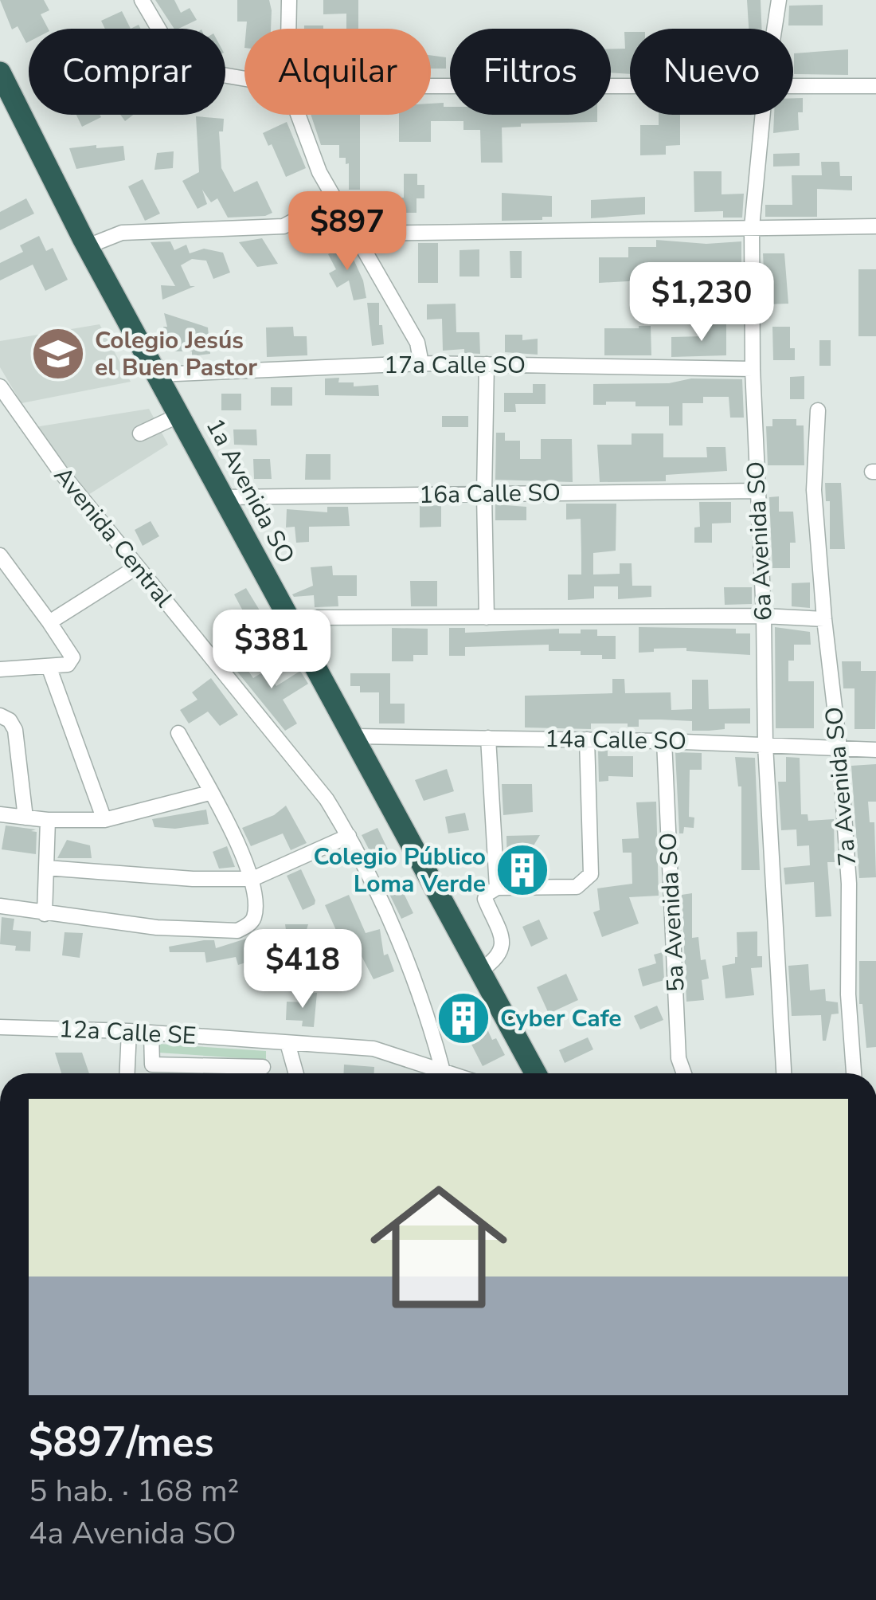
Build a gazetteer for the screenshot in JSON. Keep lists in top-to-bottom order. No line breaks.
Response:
{"streets":{"highway":["1a Avenida SO"],"street":["17a Calle SO","16a Calle SO","Avenida Central","6a Avenida SO","14a Calle SO","7a Avenida SO","5a Avenida SO","12a Calle SE"]},"crossings":[["17a Calle SO","1a Avenida SO"],["17a Calle SO","6a Avenida SO"],["1a Avenida SO","16a Calle SO"],["1a Avenida SO","14a Calle SO"],["16a Calle SO","6a Avenida SO"],["6a Avenida SO","14a Calle SO"],["14a Calle SO","7a Avenida SO"],["14a Calle SO","5a Avenida SO"]],"places":{"school or university":["Colegio Jesús el Buen Pastor"],"building":["Colegio Público Loma Verde","Cyber Cafe"]},"page":{"chip":["Comprar","Alquilar","Filtros","Nuevo"],"price":["$897","$1,230","$381","$418"],"list":[{"name":"$897/mes","note":"5 hab. · 168 m² · 4a Avenida SO"}]}}
